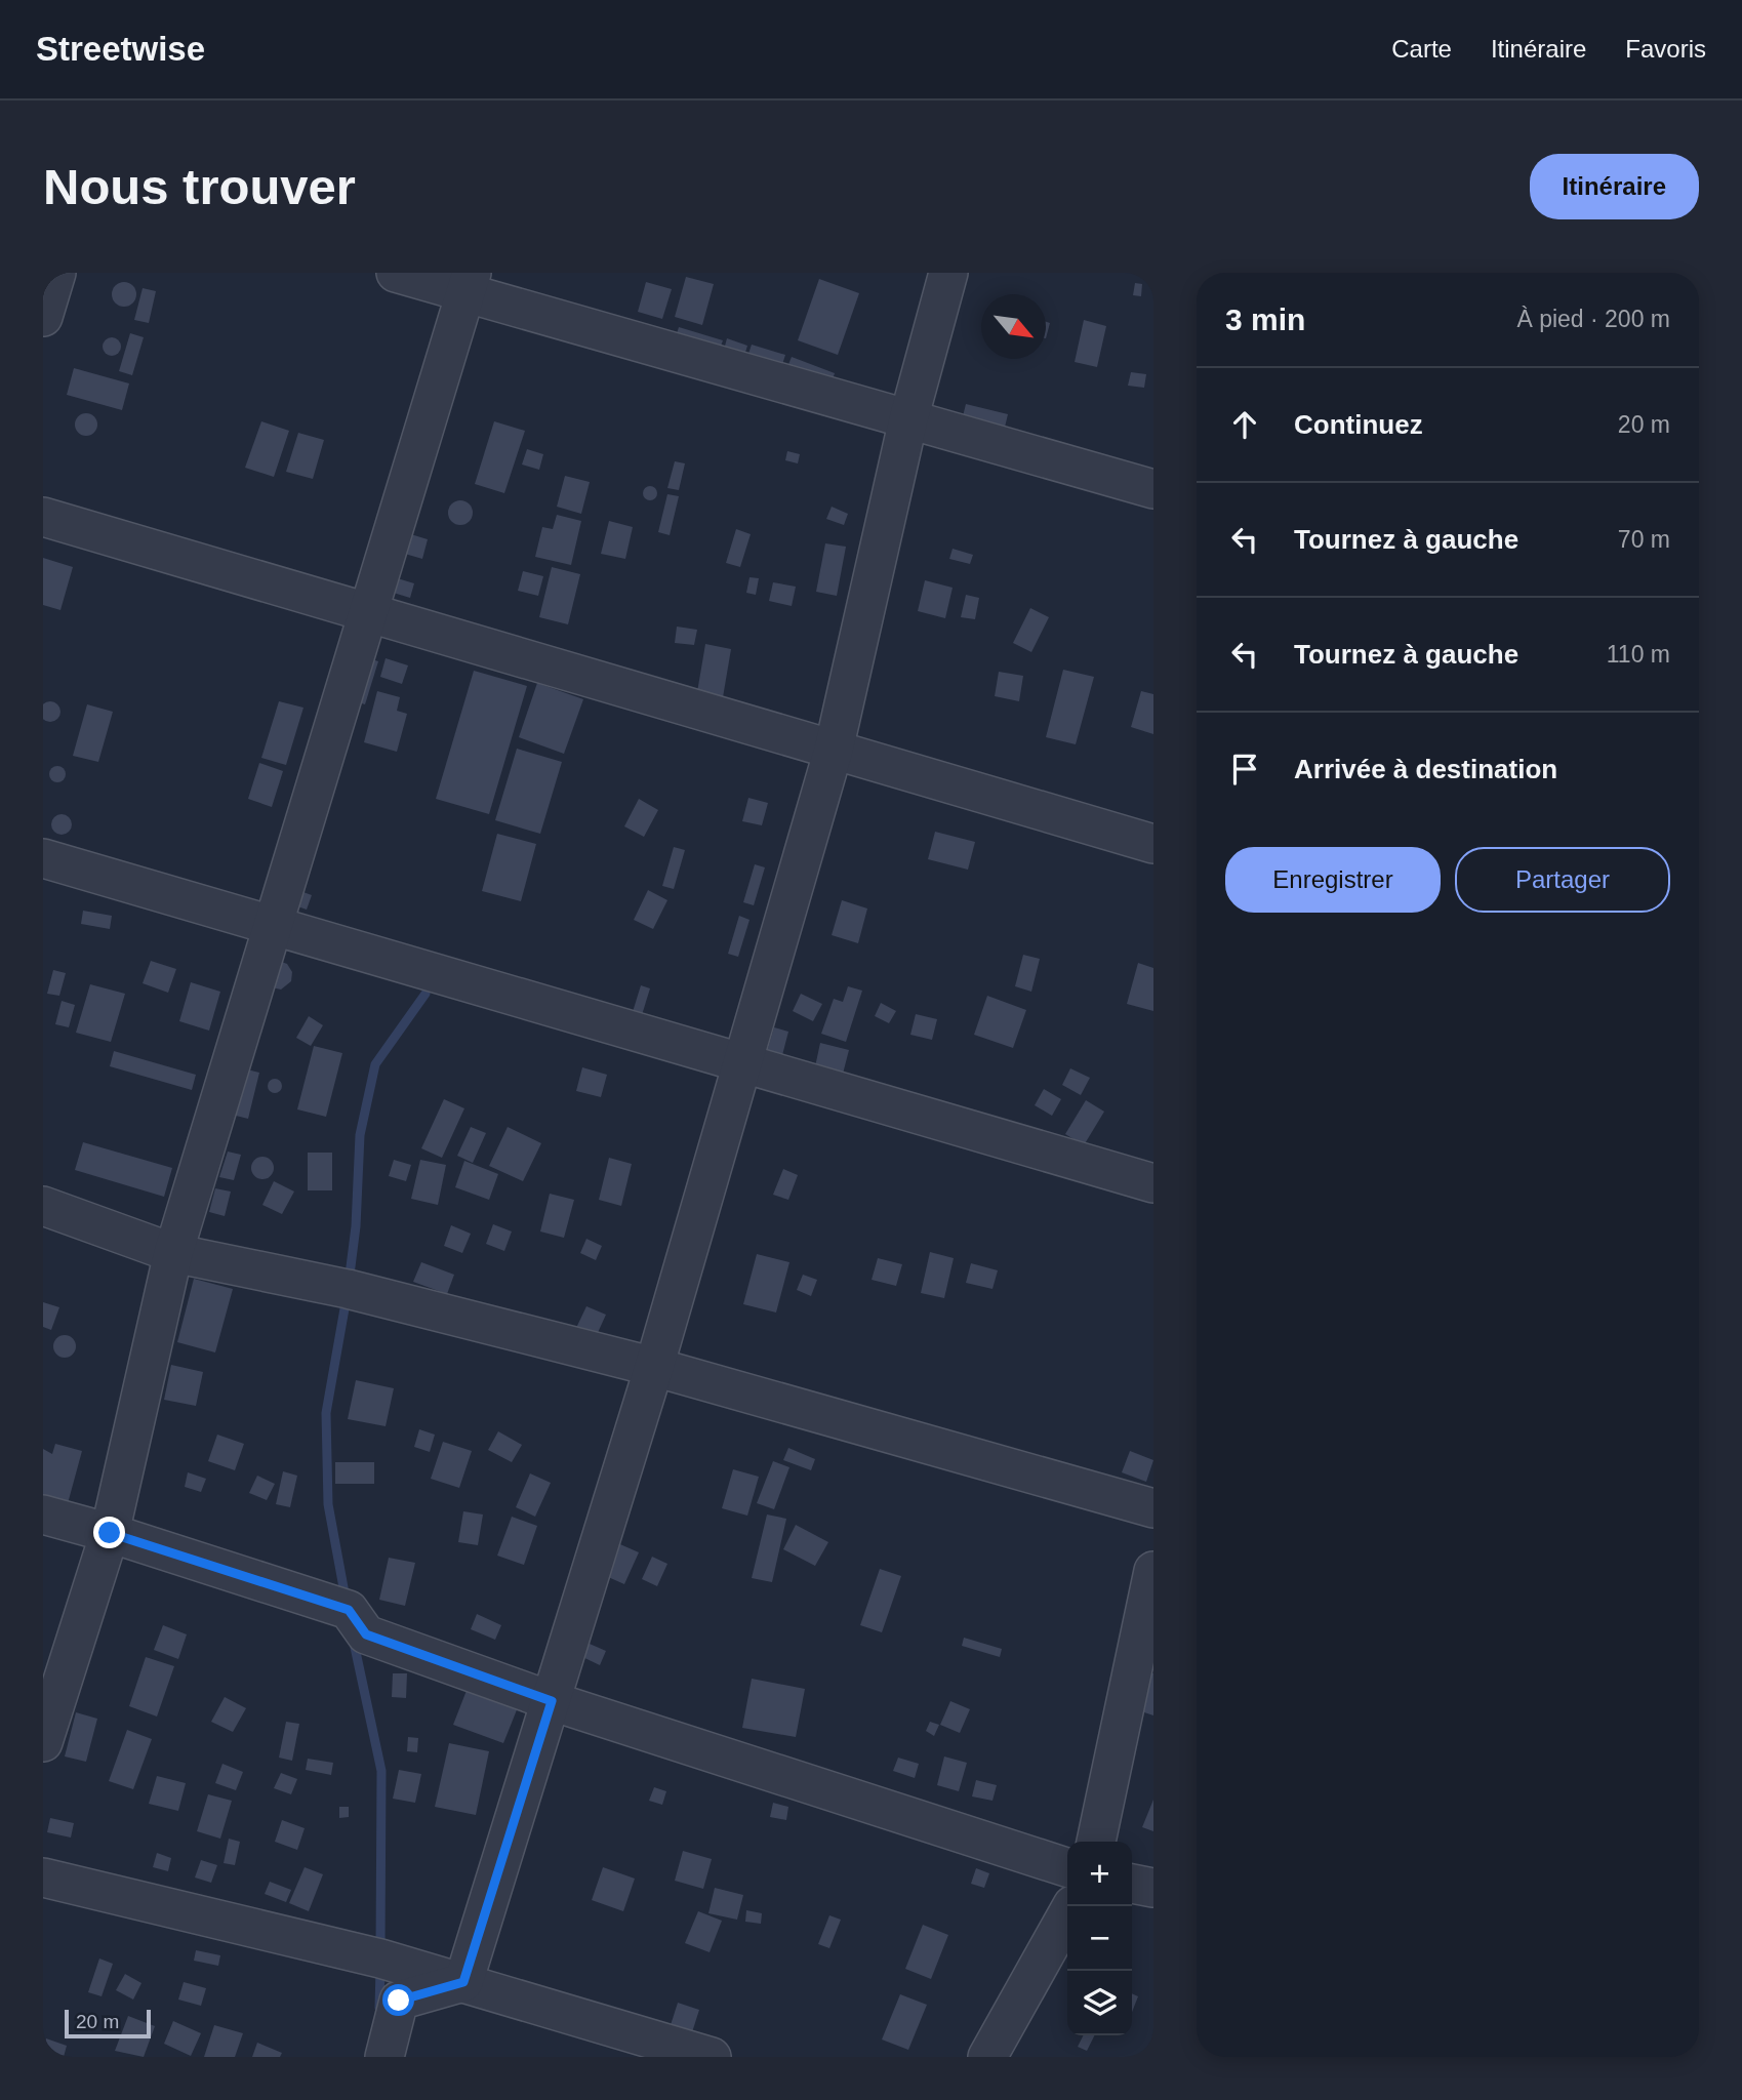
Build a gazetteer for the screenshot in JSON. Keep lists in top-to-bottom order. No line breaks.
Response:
{"scale_bar":"20 m","north":"bottom right","page":{"header":"Streetwise","nav":["Carte","Itinéraire","Favoris"],"buttons":["Itinéraire",["Enregistrer","Partager"]],"title":"Nous trouver","heading":["3 min","À pied · 200 m"],"list":[["Continuez","20 m"],["Tournez à gauche","70 m"],["Tournez à gauche","110 m"],"Arrivée à destination"],"map_buttons":["+","−"],"scale":"20 m"}}
